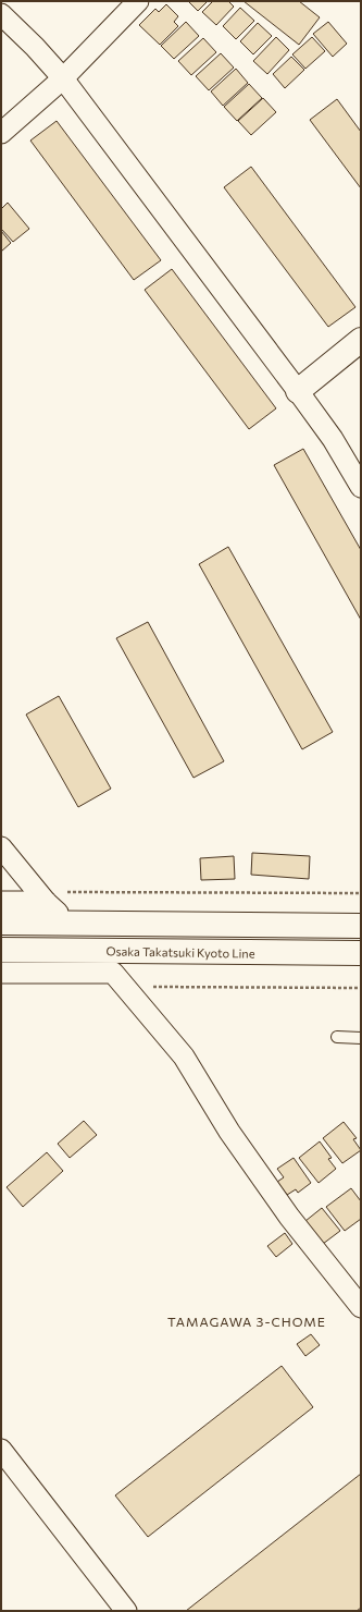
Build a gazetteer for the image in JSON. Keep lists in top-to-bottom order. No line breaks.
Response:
{"streets":{"main road":["Osaka Takatsuki Kyoto Line"]},"districts":["TAMAGAWA 3-CHOME"]}
